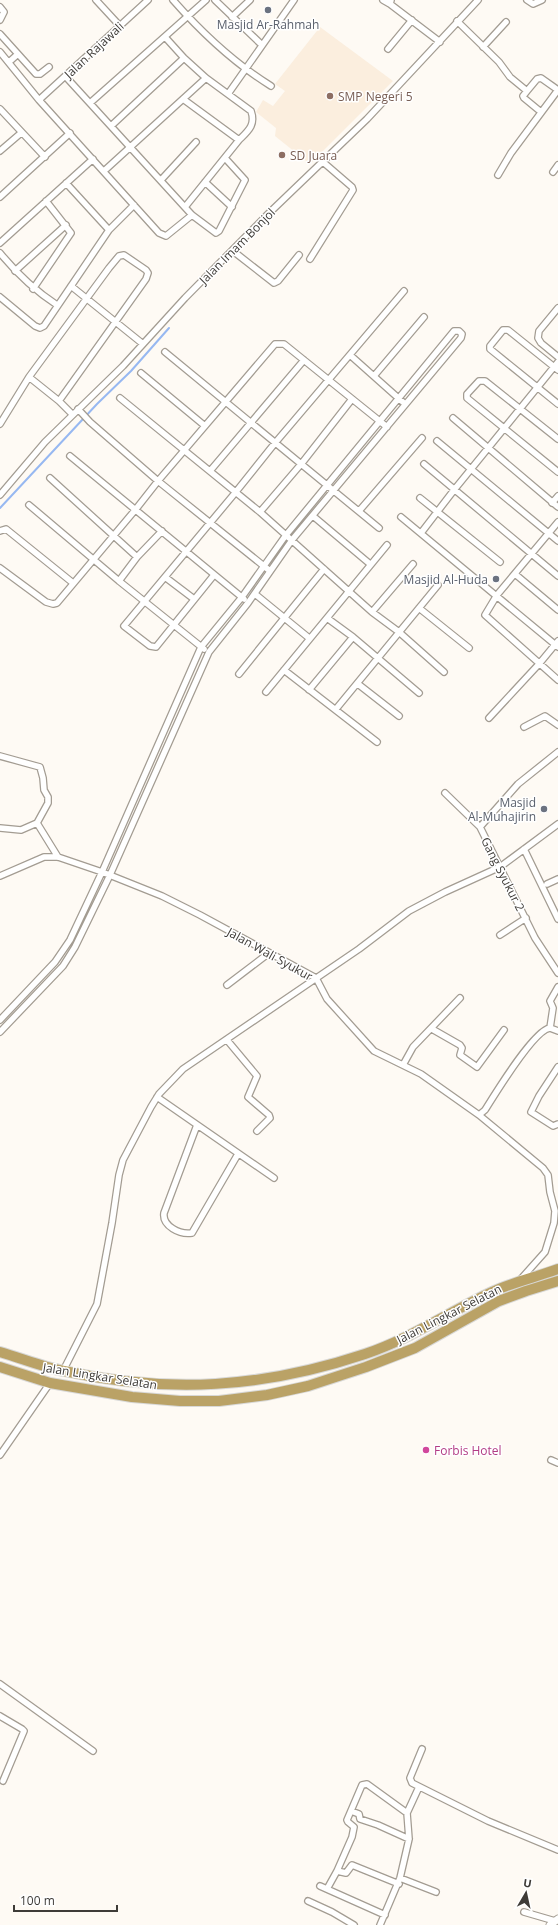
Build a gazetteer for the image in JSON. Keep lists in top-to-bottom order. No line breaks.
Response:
{"streets":{"highway":["Jalan Lingkar Selatan"],"street":["Jalan Rajawali","Jalan Imam Bonjol","Gang Syukur 2","Jalan Wali Syukur"]},"crossings":[["Jalan Wali Syukur","Jalan Lingkar Selatan"]],"places":["Masjid Ar-Rahmah","SMP Negeri 5","SD Juara","Masjid Al-Huda","Masjid Al-Muhajirin","Forbis Hotel"],"scale_bar":"100 m","north":"top"}
